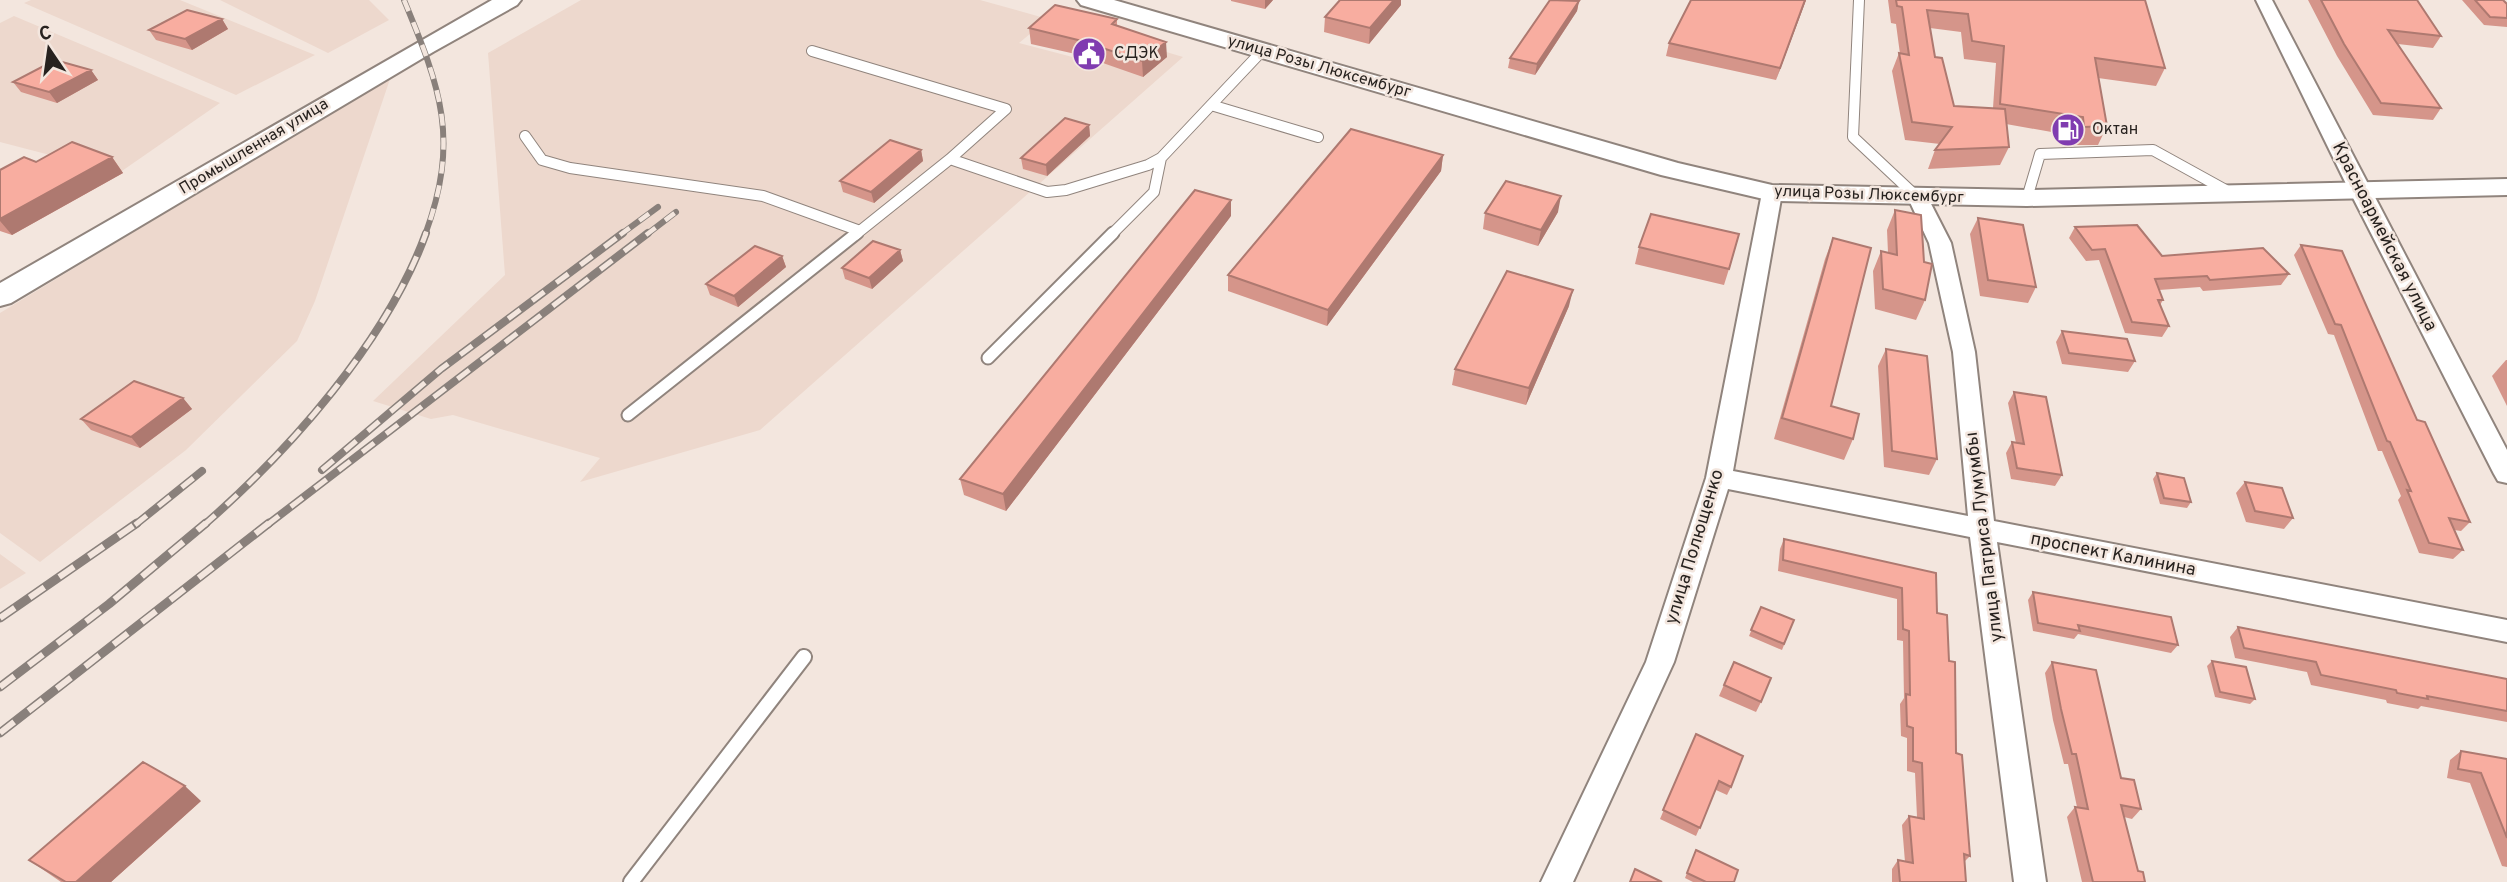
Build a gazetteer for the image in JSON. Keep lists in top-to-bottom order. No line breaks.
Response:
{"streets":{"main road":["улица Розы Люксембург","Промышленная улица"],"street":["Красноармейская улица","улица Патриса Лумумбы","улица Полющенко","проспект Калинина"]},"crossings":[["улица Розы Люксембург","Красноармейская улица"],["улица Розы Люксембург","улица Патриса Лумумбы"],["улица Розы Люксембург","улица Полющенко"],["улица Патриса Лумумбы","проспект Калинина"],["улица Полющенко","проспект Калинина"]],"places":{"public building":["СДЭК"],"fuel station":["Октан"]},"north":"top"}
